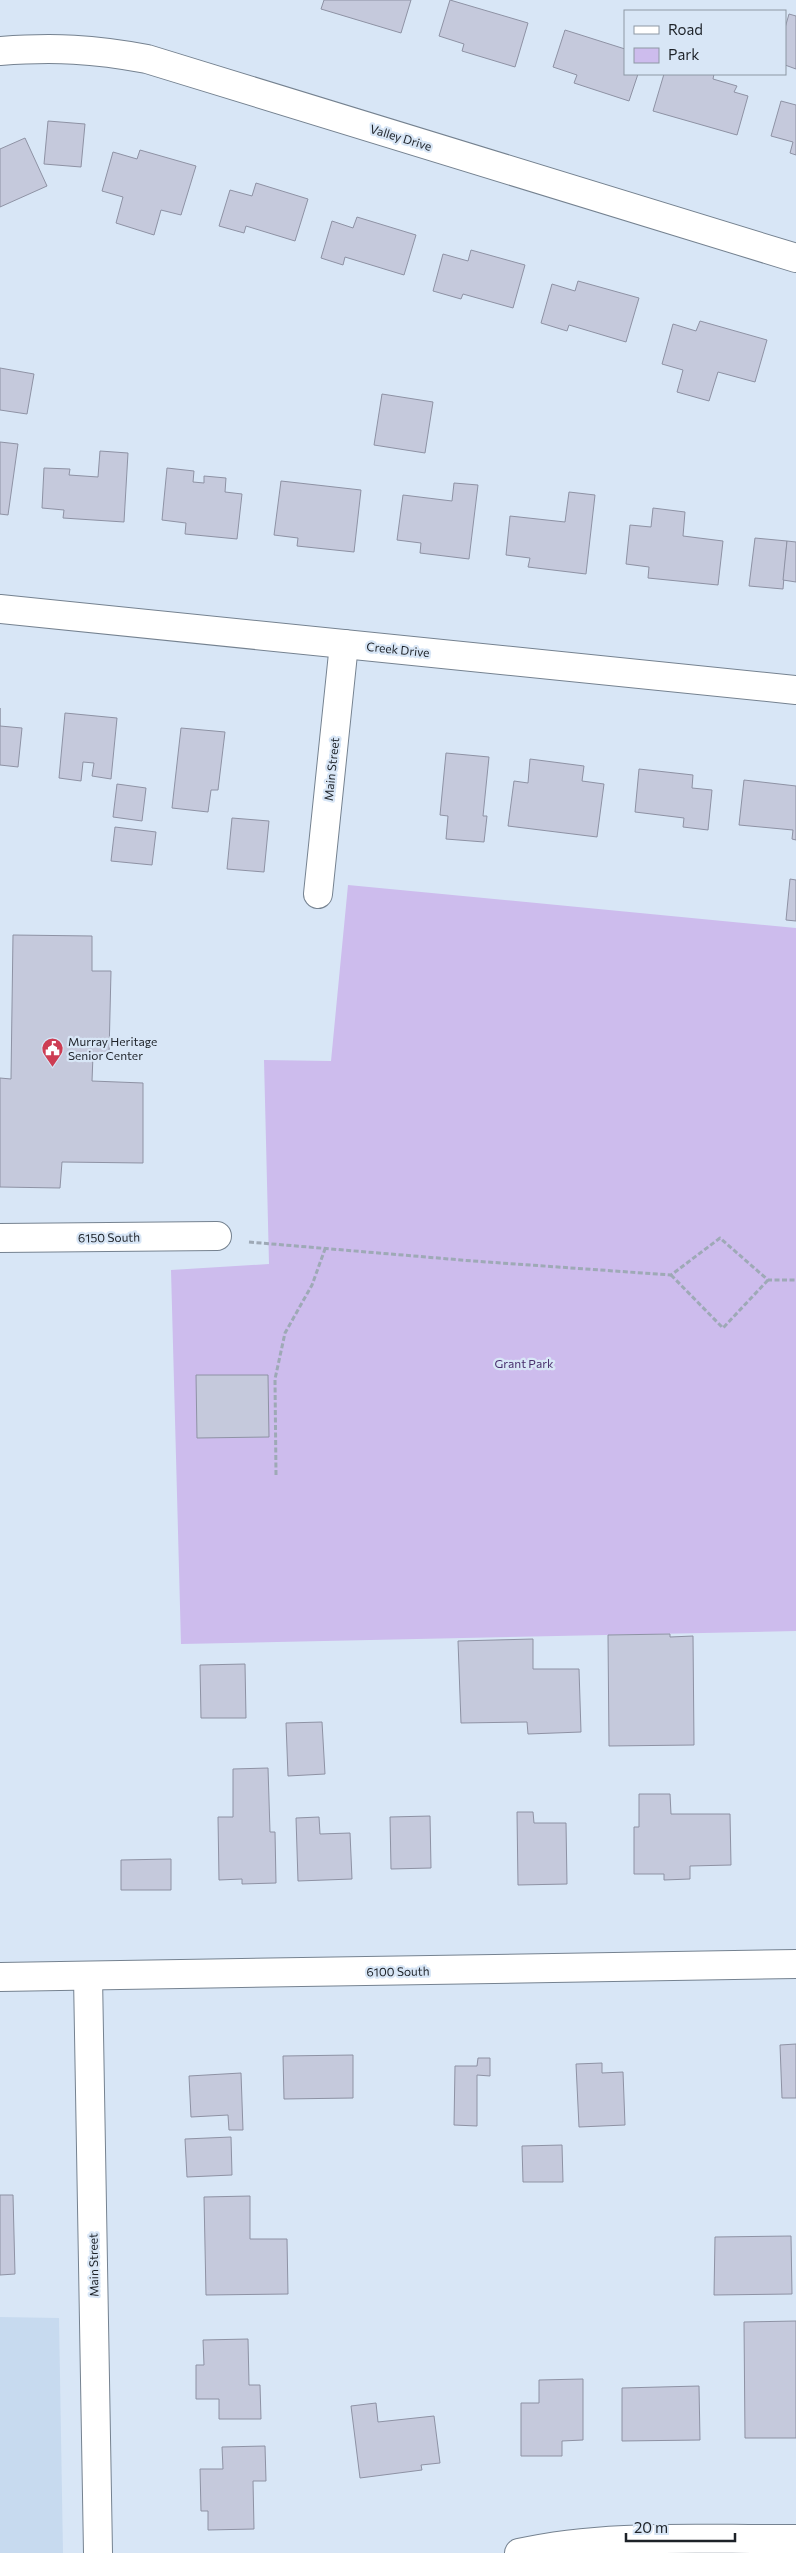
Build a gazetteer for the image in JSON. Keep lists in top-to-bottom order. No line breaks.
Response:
{"streets":{"street":["Valley Drive","Creek Drive","Main Street","6150 South","6100 South"]},"crossings":[["Creek Drive","Main Street"],["Main Street","6100 South"]],"parks":["Grant Park"],"places":{"public building":["Murray Heritage Senior Center"]},"legend":["Road","Park"],"scale_bar":"20 m"}
